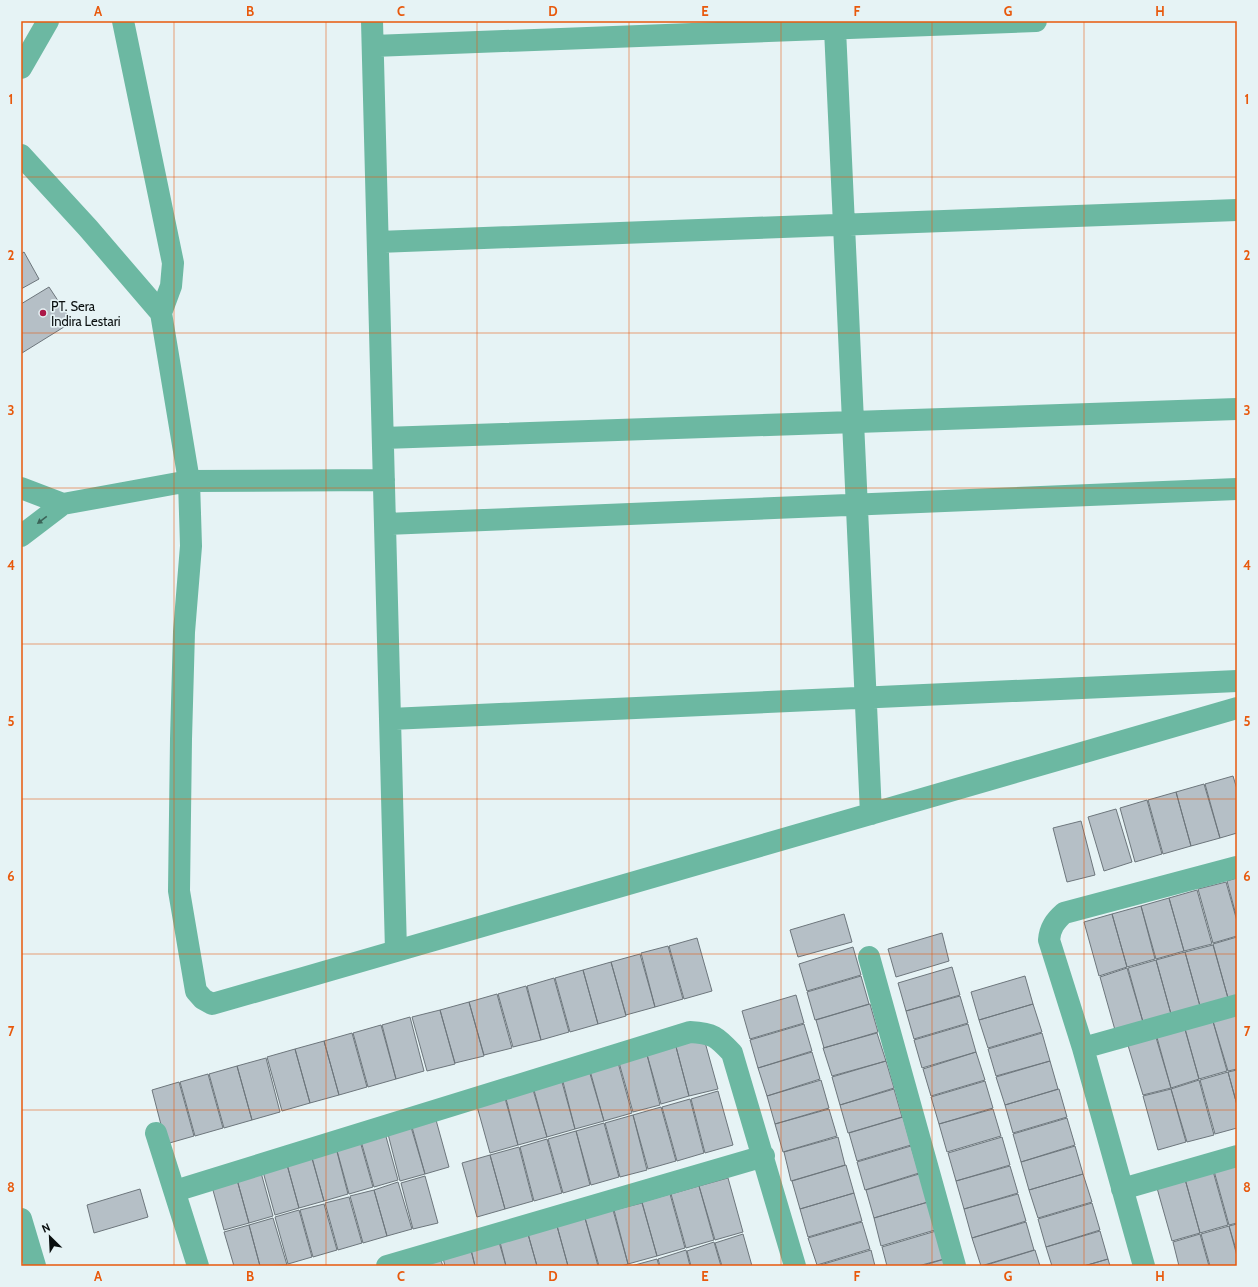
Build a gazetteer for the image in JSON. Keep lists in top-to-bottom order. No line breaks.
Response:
{"places":["PT. Sera Indira Lestari"],"north":"top left","grid":{"columns":["A","B","C","D","E","F","G","H"],"rows":["1","2","3","4","5","6","7","8"]}}
